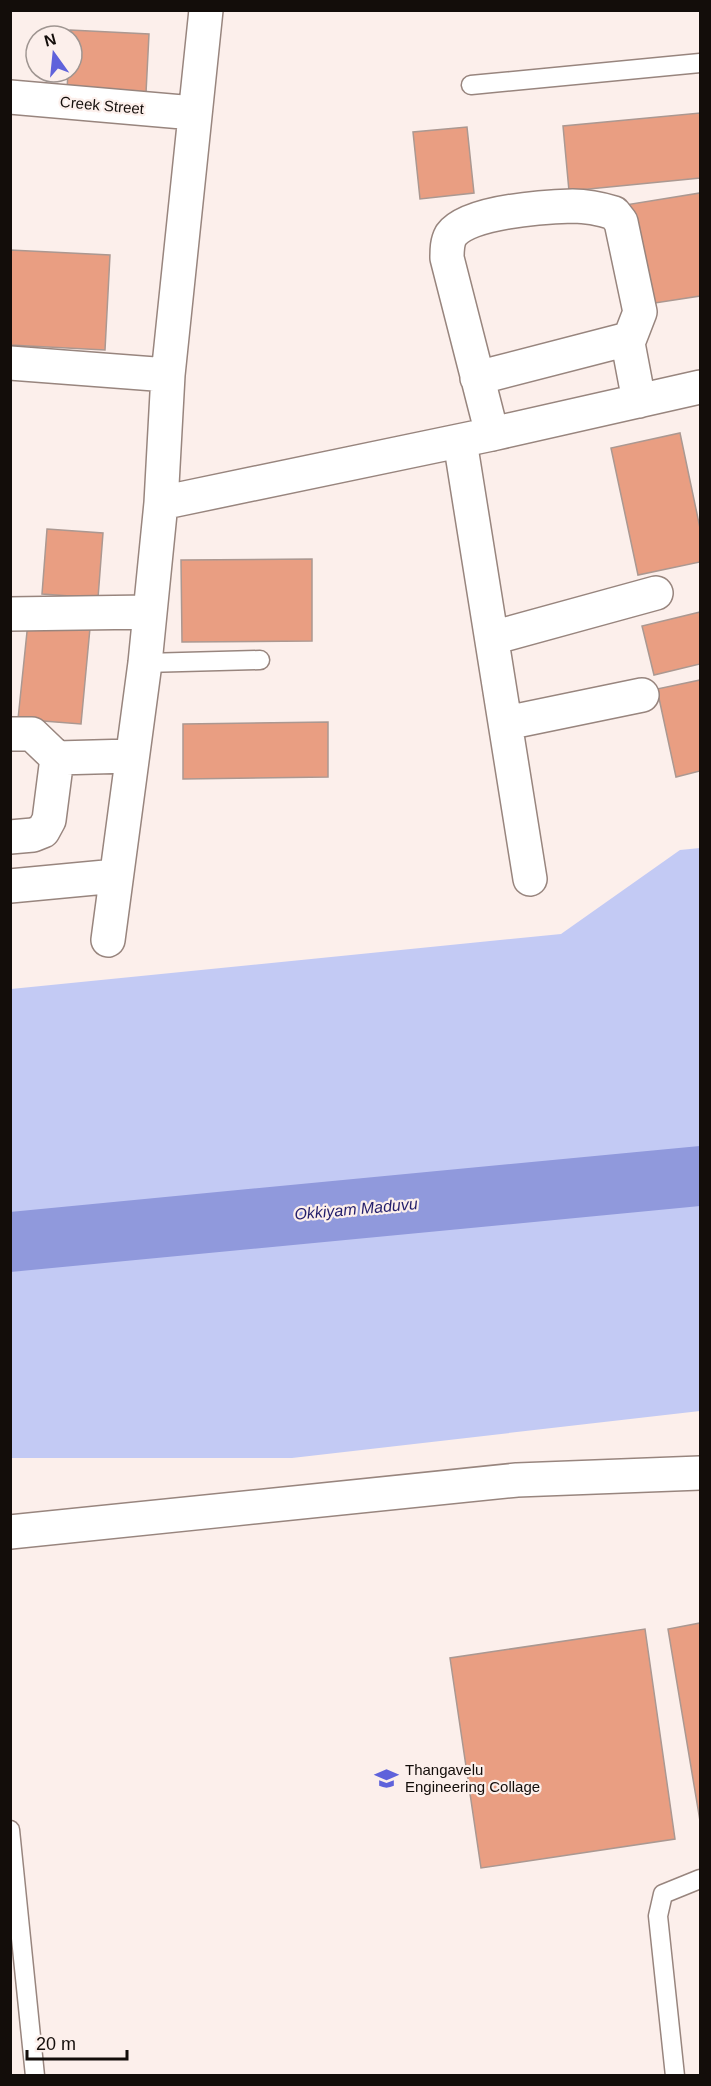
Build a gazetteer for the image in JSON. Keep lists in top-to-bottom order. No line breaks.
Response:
{"streets":{"street":["Creek Street"]},"water":["Okkiyam Maduvu"],"places":{"school or university":["Thangavelu Engineering Collage"]},"scale_bar":"20 m","north":"top"}
